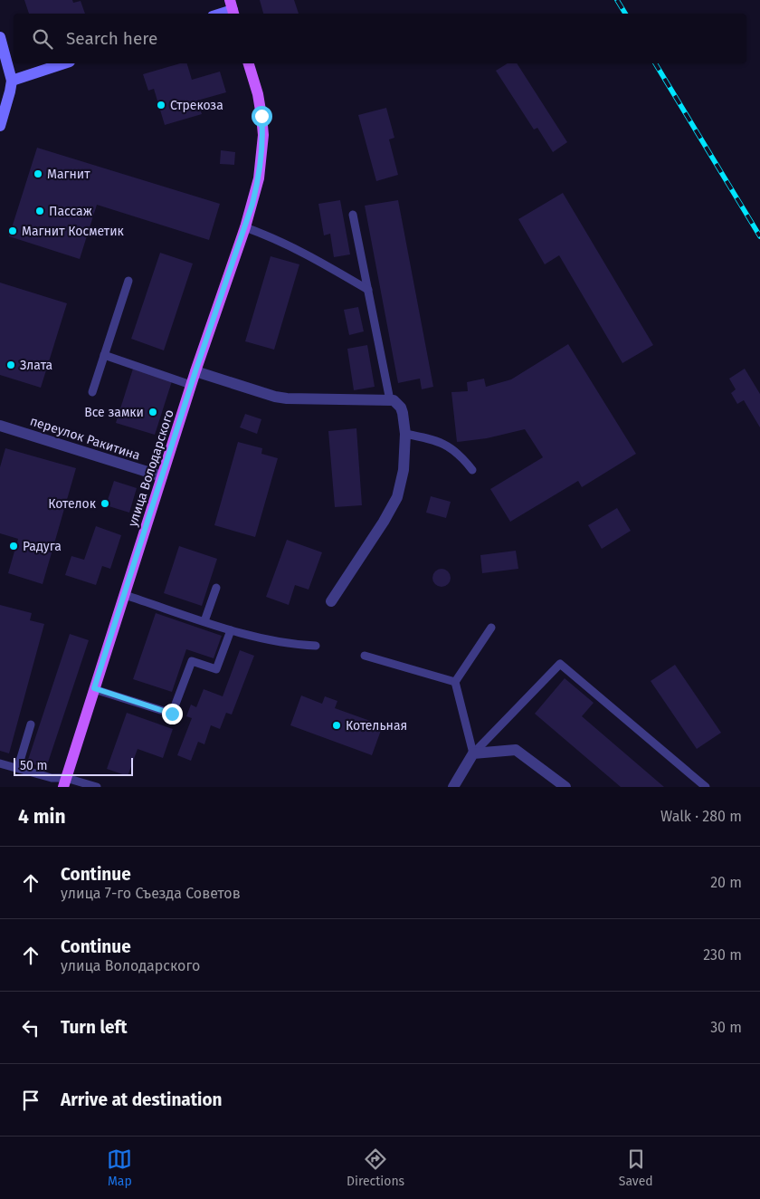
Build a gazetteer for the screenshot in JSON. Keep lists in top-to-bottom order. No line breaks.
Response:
{"streets":{"main road":["улица Володарского"],"street":["переулок Ракитина"]},"crossings":[["переулок Ракитина","улица Володарского"]],"places":["Стрекоза","Магнит","Пассаж","Магнит Косметик","Злата","Все замки","Котелок","Радуга","Котельная"],"scale_bar":"50 m","page":{"search":"Search here","scale":"50 m","heading":["4 min","Walk · 280 m"],"list":[["Continue","улица 7-го Съезда Советов","20 m"],["Continue","улица Володарского","230 m"],["Turn left","30 m"],"Arrive at destination"],"nav":["Map","Directions","Saved"]}}
